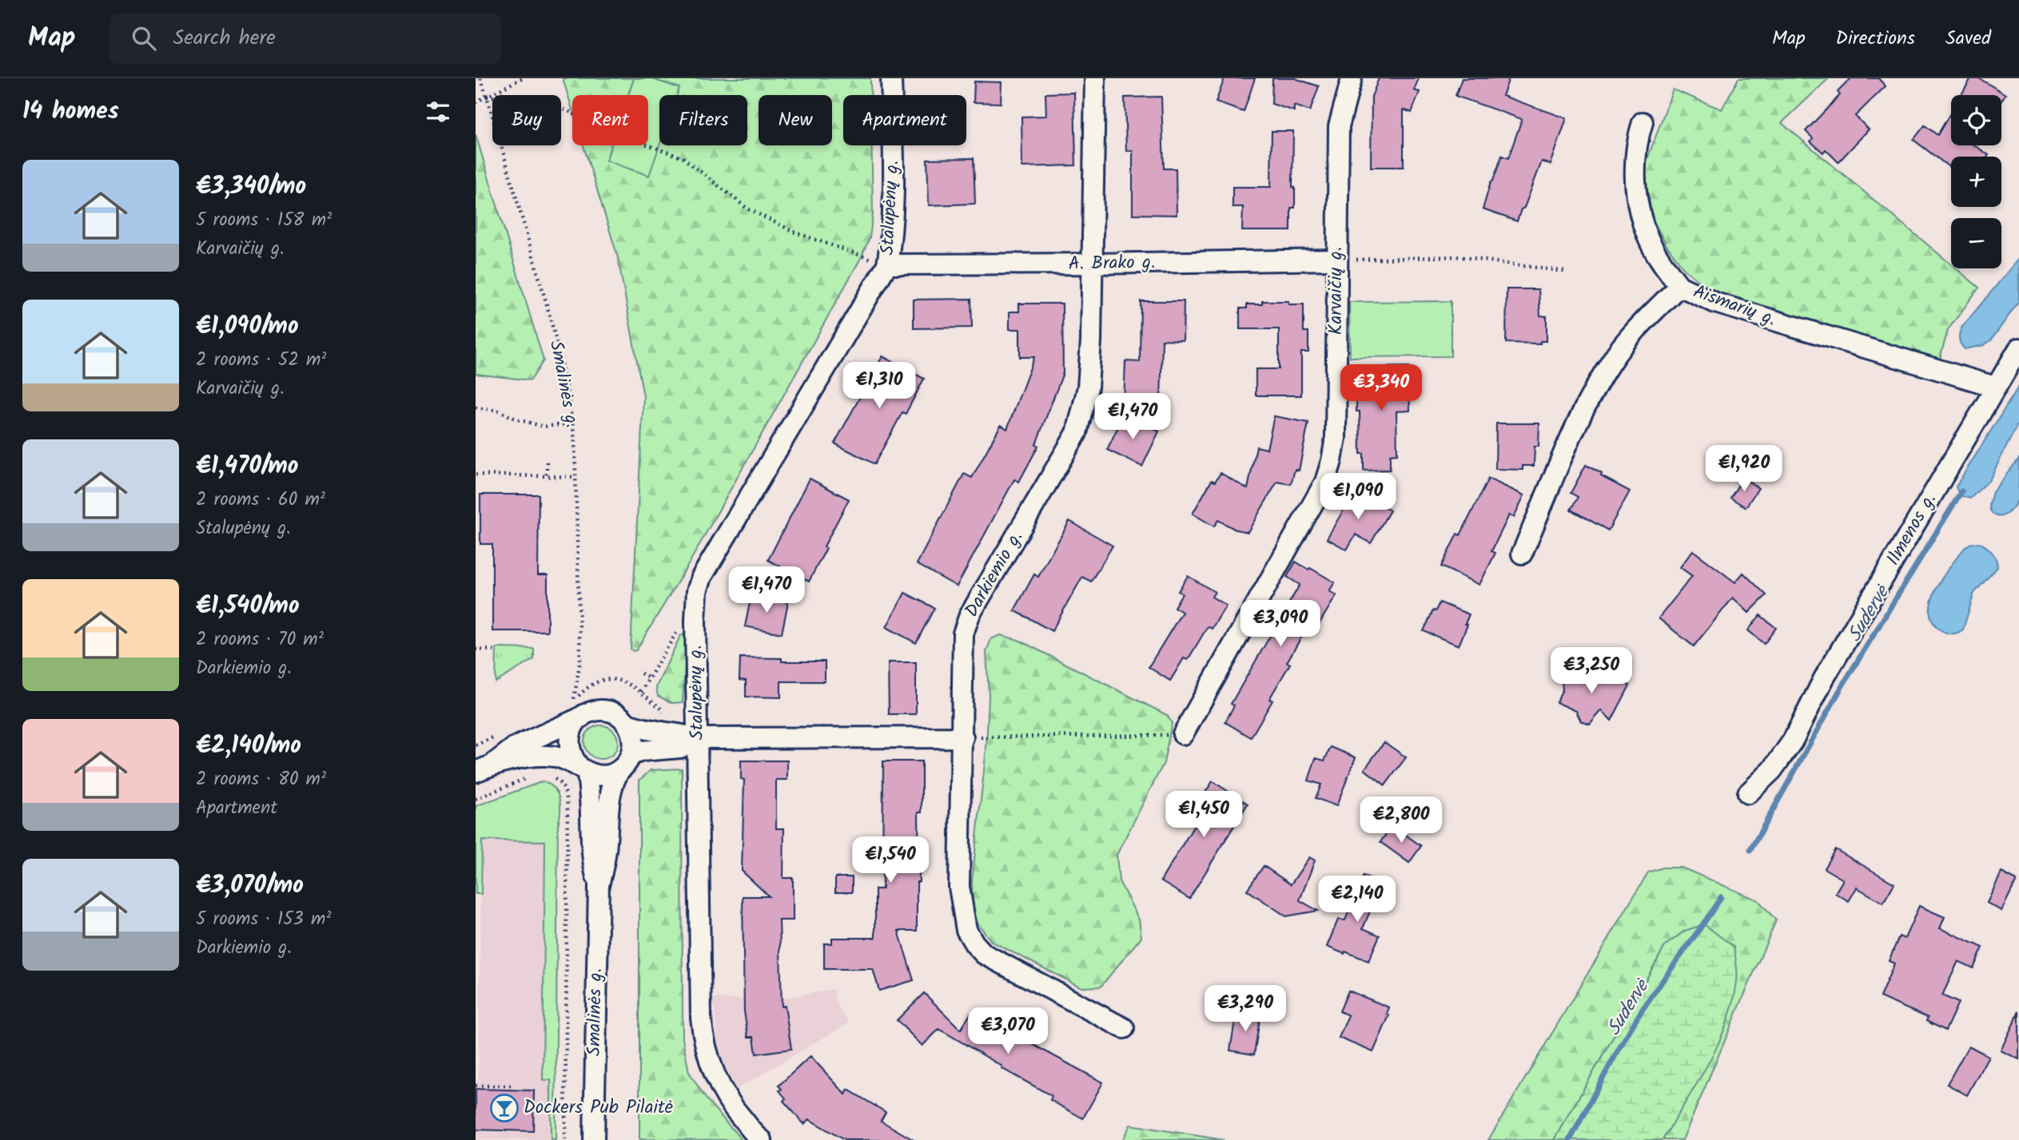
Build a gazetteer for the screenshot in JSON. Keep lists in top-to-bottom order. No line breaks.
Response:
{"streets":{"street":["Stalupėnų g.","A. Brako g.","Karvaičių g.","Aismarių g.","Smalinės g.","Ilmenos g.","Darkiemio g."]},"crossings":[["Stalupėnų g.","A. Brako g."],["A. Brako g.","Karvaičių g."],["A. Brako g.","Darkiemio g."],["Aismarių g.","Ilmenos g."]],"water":["Sudervė"],"places":{"bar":["Dockers Pub Pilaitė"]},"page":{"header":"Map","search":"Search here","nav":["Map","Directions","Saved"],"heading":"14 homes","map_buttons":["+","−"],"chip":["Buy","Rent","Filters","New","Apartment"],"list":[{"name":"€3,340/mo","note":"5 rooms · 158 m² · Karvaičių g."},{"name":"€1,090/mo","note":"2 rooms · 52 m² · Karvaičių g."},{"name":"€1,470/mo","note":"2 rooms · 60 m² · Stalupėnų g."},{"name":"€1,540/mo","note":"2 rooms · 70 m² · Darkiemio g."},{"name":"€2,140/mo","note":"2 rooms · 80 m² · Apartment"},{"name":"€3,070/mo","note":"5 rooms · 153 m² · Darkiemio g."}],"price":["€1,310","€3,340","€1,470","€1,920","€1,090","€1,470","€3,090","€3,250","€1,450","€2,800","€1,540","€2,140","€3,290","€3,070"]}}
